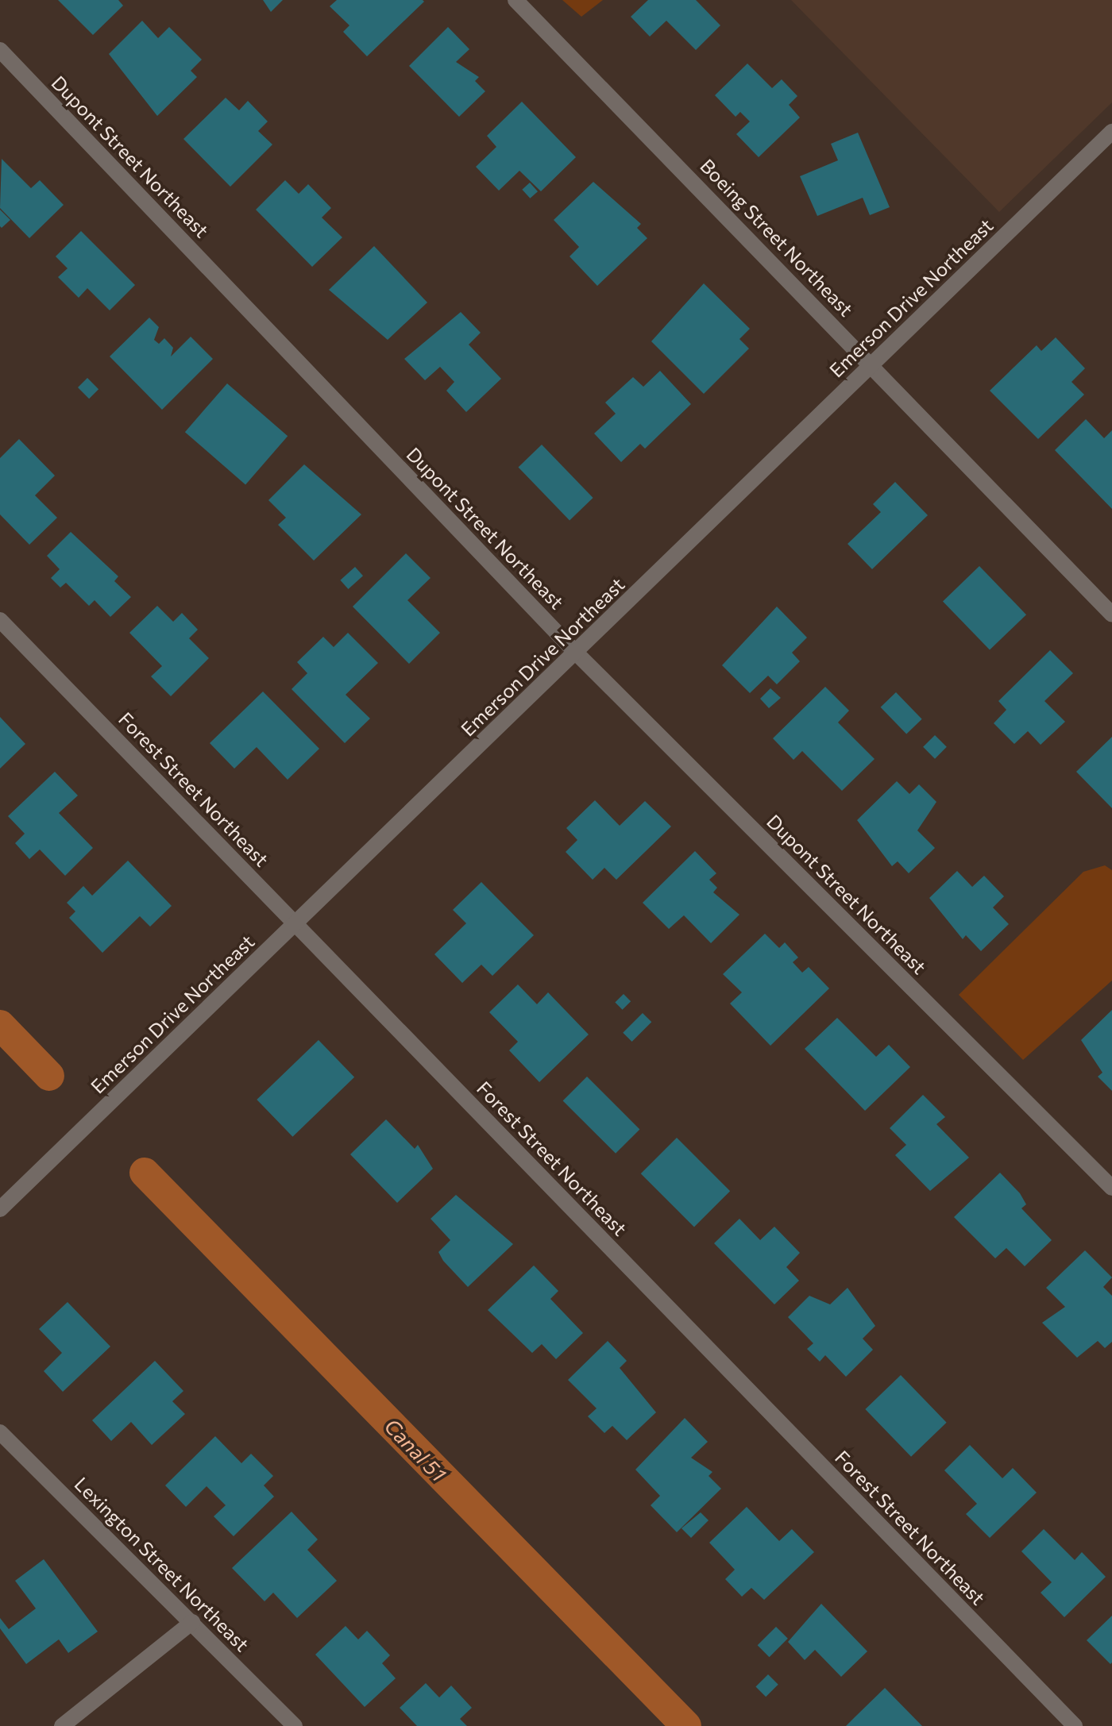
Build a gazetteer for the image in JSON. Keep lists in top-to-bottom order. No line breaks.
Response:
{"streets":{"street":["Dupont Street Northeast","Boeing Street Northeast","Emerson Drive Northeast","Forest Street Northeast","Lexington Street Northeast"]},"crossings":[["Dupont Street Northeast","Emerson Drive Northeast"],["Boeing Street Northeast","Emerson Drive Northeast"],["Emerson Drive Northeast","Forest Street Northeast"]],"water":["Canal 51"]}
